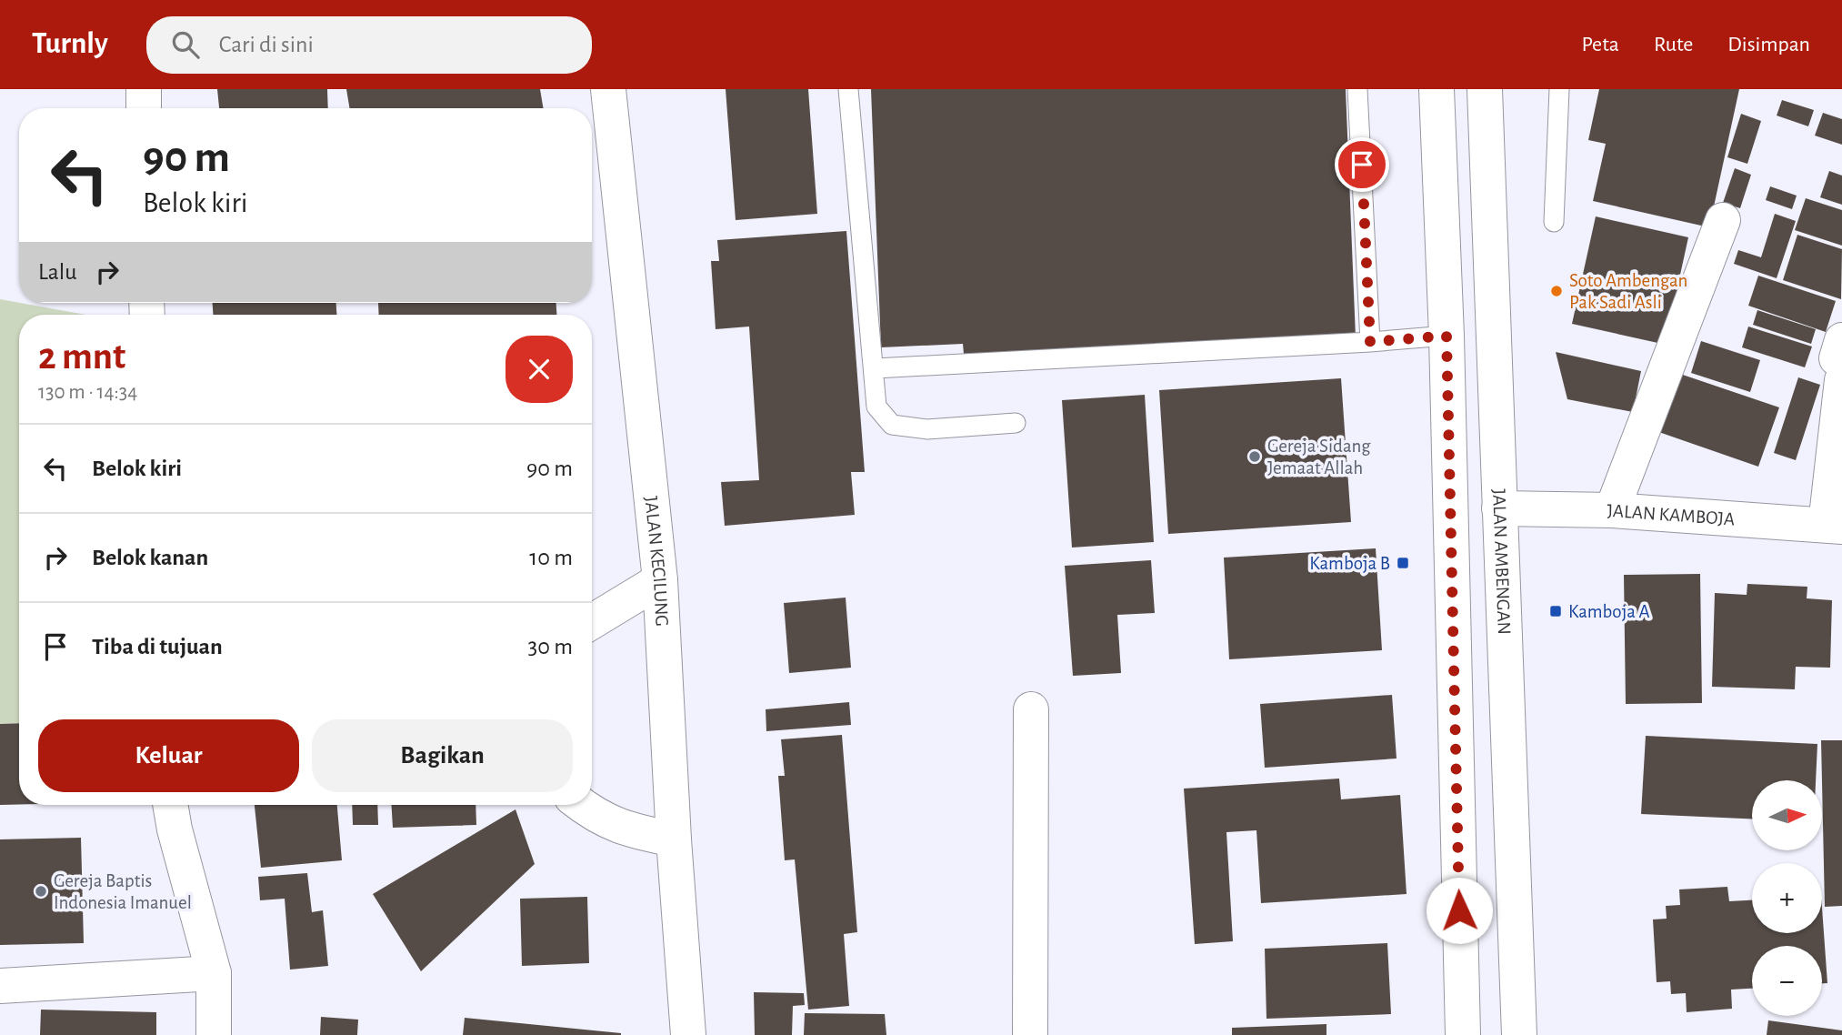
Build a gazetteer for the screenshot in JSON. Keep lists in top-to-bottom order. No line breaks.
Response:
{"streets":{"street":["JALAN KAMBOJA","JALAN KECILUNG","JALAN AMBENGAN"]},"crossings":[["JALAN KAMBOJA","JALAN AMBENGAN"]],"places":{"other":["Soto Ambengan Pak Sadi Asli","Gereja Sidang Jemaat Allah","Gereja Baptis Indonesia Imanuel"],"transit":["Kamboja B","Kamboja A"]},"north":"right","page":{"header":"Turnly","search":"Cari di sini","nav":["Peta","Rute","Disimpan"],"turn":["90 m","Belok kiri"],"then":"Lalu","heading":["2 mnt","130 m · 14:34"],"list":[{"name":"Belok kiri","value":"90 m"},{"name":"Belok kanan","value":"10 m"},{"name":"Tiba di tujuan","value":"30 m"}],"buttons":["Keluar","Bagikan"],"map_buttons":["+","−"]}}
